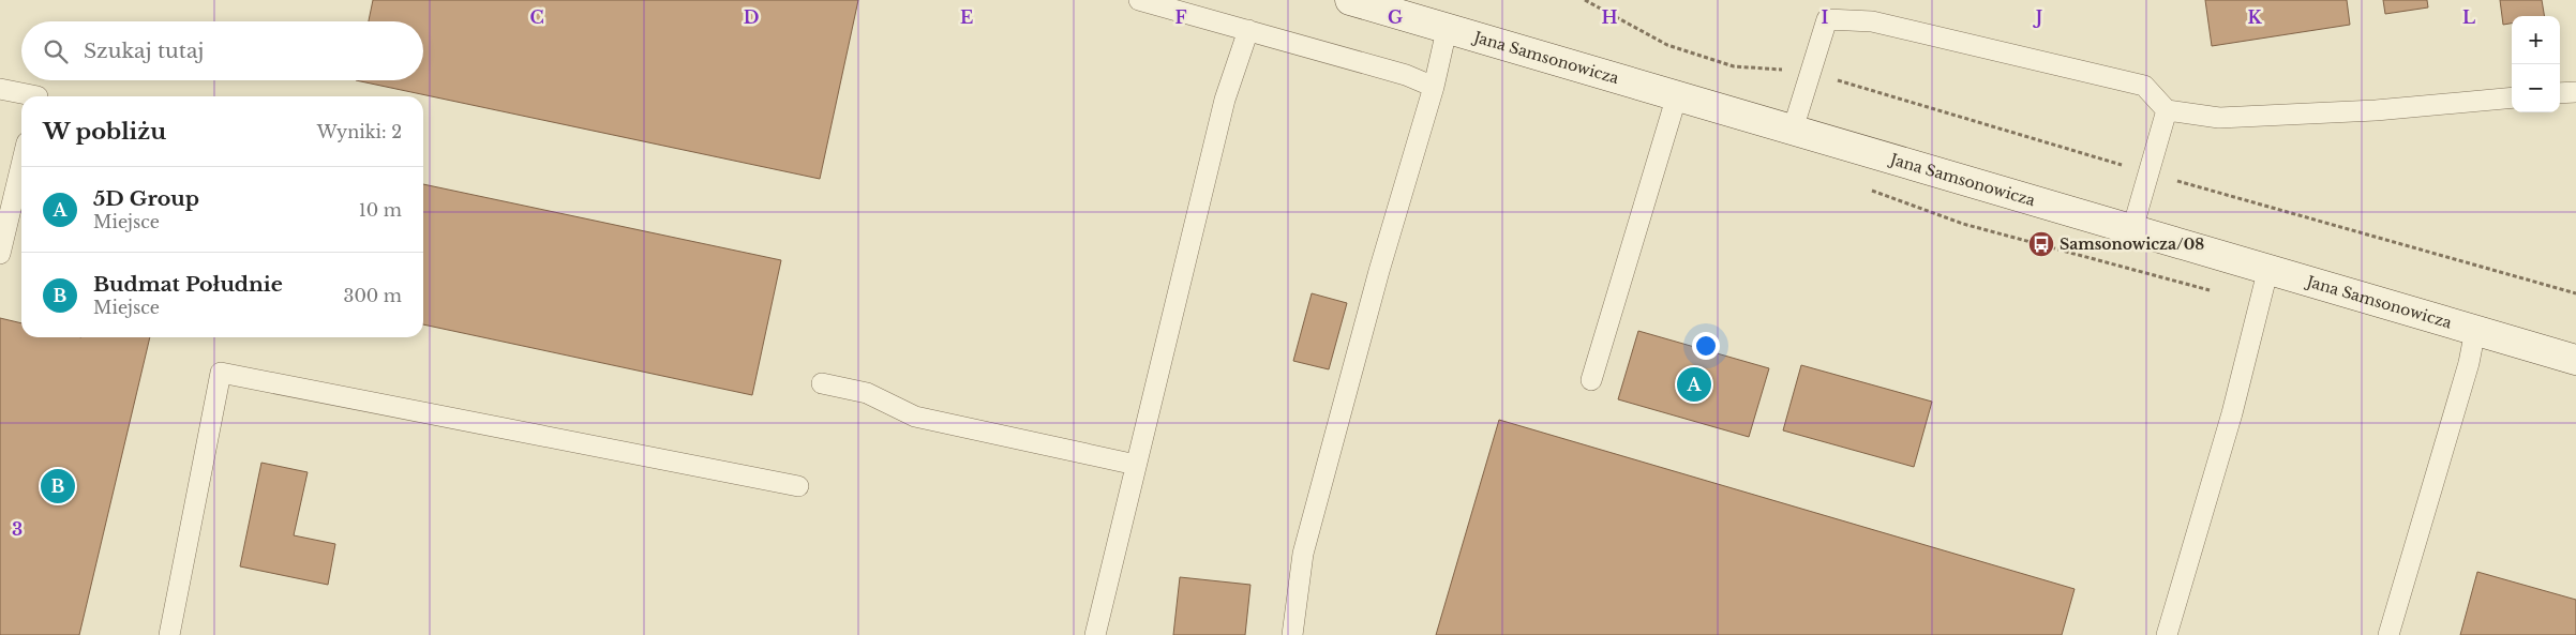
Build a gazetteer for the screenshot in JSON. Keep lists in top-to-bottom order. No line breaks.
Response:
{"streets":{"main road":["Jana Samsonowicza"]},"places":{"bus stop":["Samsonowicza/08"]},"page":{"map_buttons":["+","−"],"search":"Szukaj tutaj","heading":["W pobliżu","Wyniki: 2"],"list":[{"mark":"A","name":"5D Group","note":"Miejsce","value":"10 m"},{"mark":"B","name":"Budmat Południe","note":"Miejsce","value":"300 m"}],"pins":["A","B"]},"grid":{"columns":["C","D","E","F","G","H","I","J","K","L"],"rows":["3"]}}
